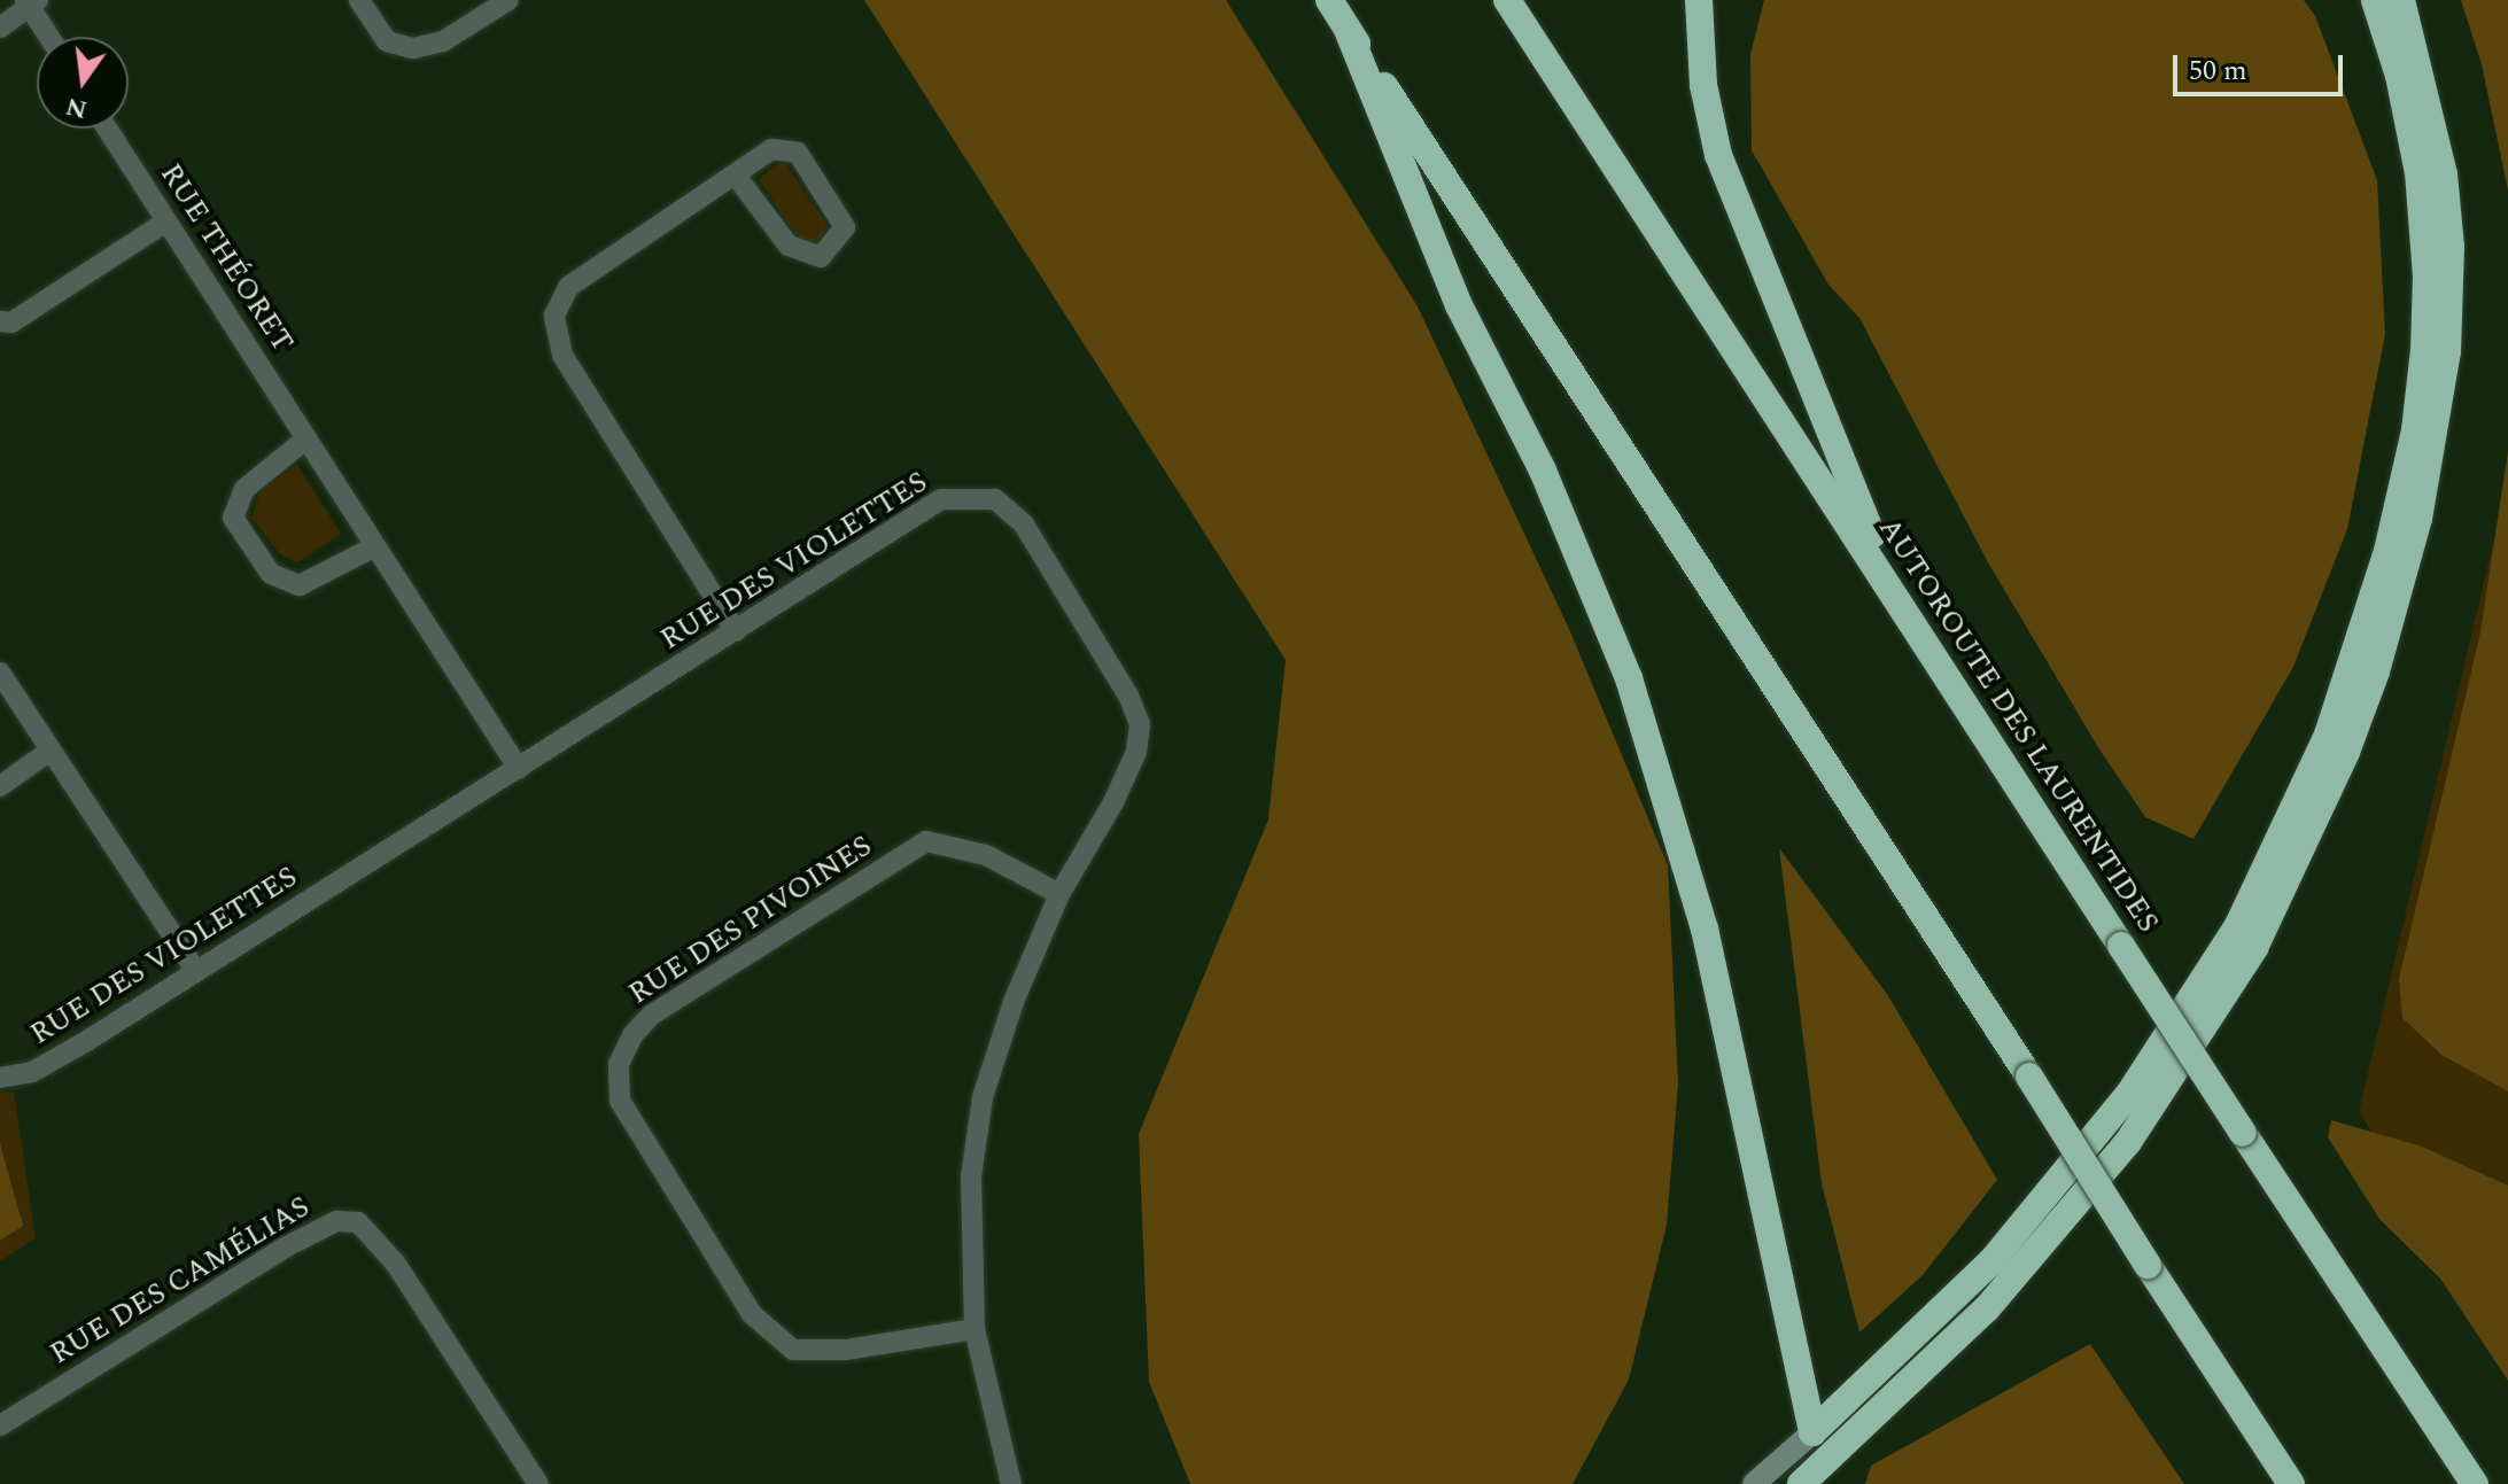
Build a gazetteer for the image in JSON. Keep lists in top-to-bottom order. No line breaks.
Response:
{"streets":{"highway":["AUTOROUTE DES LAURENTIDES"],"street":["RUE THÉORET","RUE DES VIOLETTES","RUE DES PIVOINES","RUE DES CAMÉLIAS"]},"crossings":[["RUE THÉORET","RUE DES VIOLETTES"],["RUE DES VIOLETTES","RUE DES PIVOINES"]],"scale_bar":"50 m","north":"bottom"}
